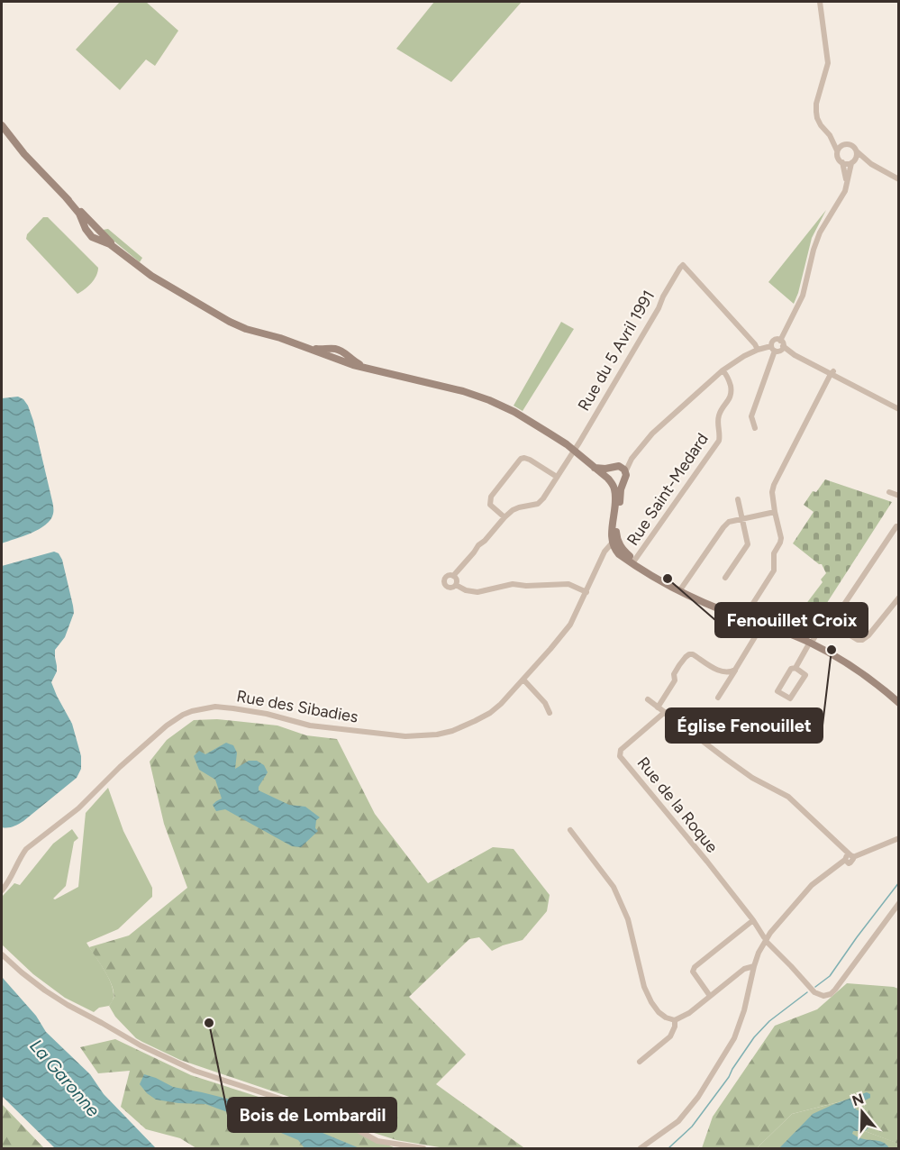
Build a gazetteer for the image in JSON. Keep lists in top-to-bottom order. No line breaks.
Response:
{"streets":{"street":["Rue du 5 Avril 1991","Rue Saint-Medard","Rue des Sibadies","Rue de la Roque"]},"water":["La Garonne"],"places":["Fenouillet Croix","Église Fenouillet","Bois de Lombardil"],"north":"top"}
